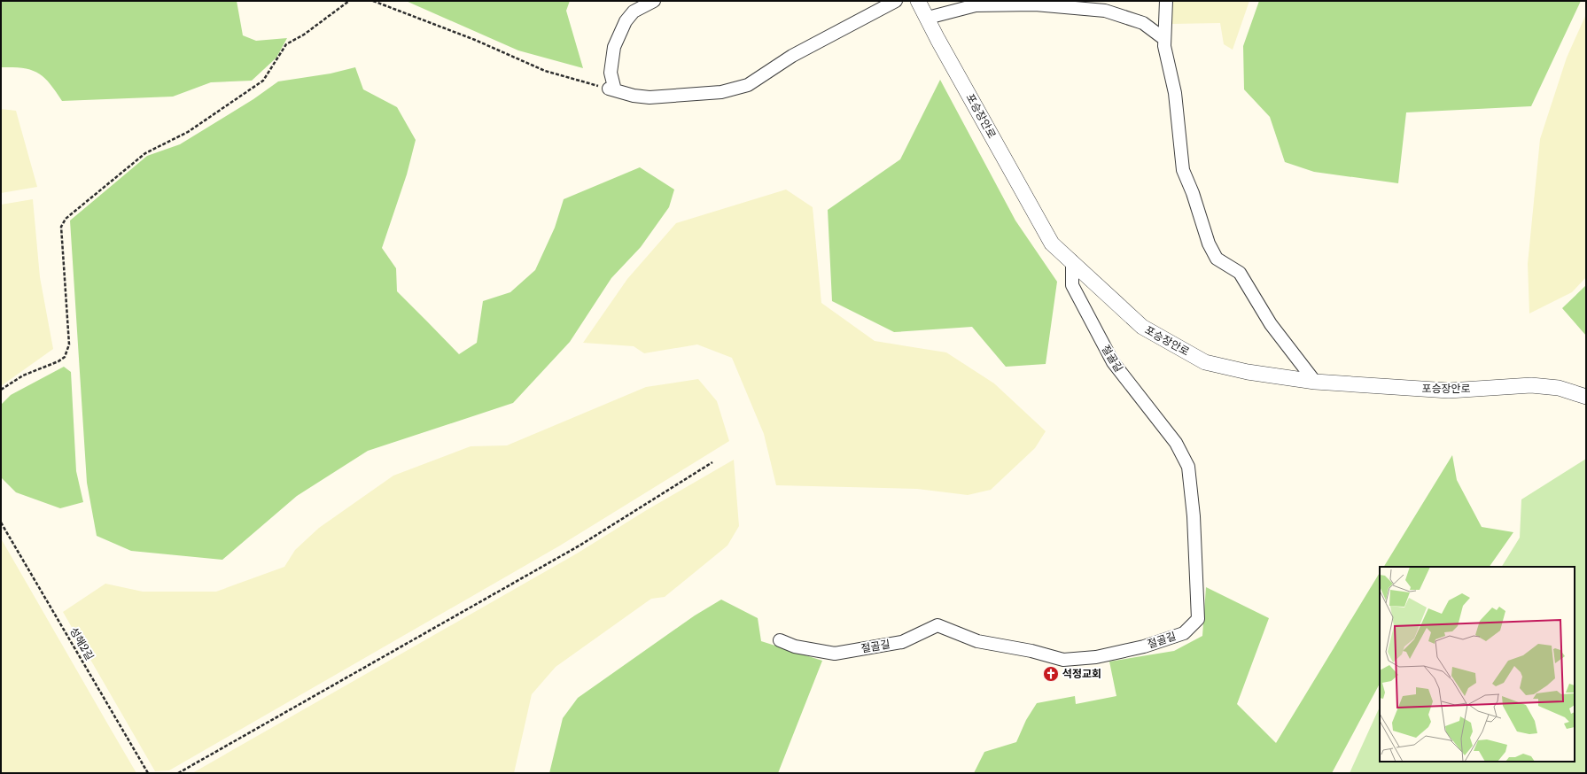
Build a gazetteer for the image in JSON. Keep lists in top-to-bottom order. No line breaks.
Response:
{"streets":{"street":["포승장안로","절골길"],"path":["성해2길"]},"crossings":[["포승장안로","절골길"]],"places":{"church":["석정교회"]}}
